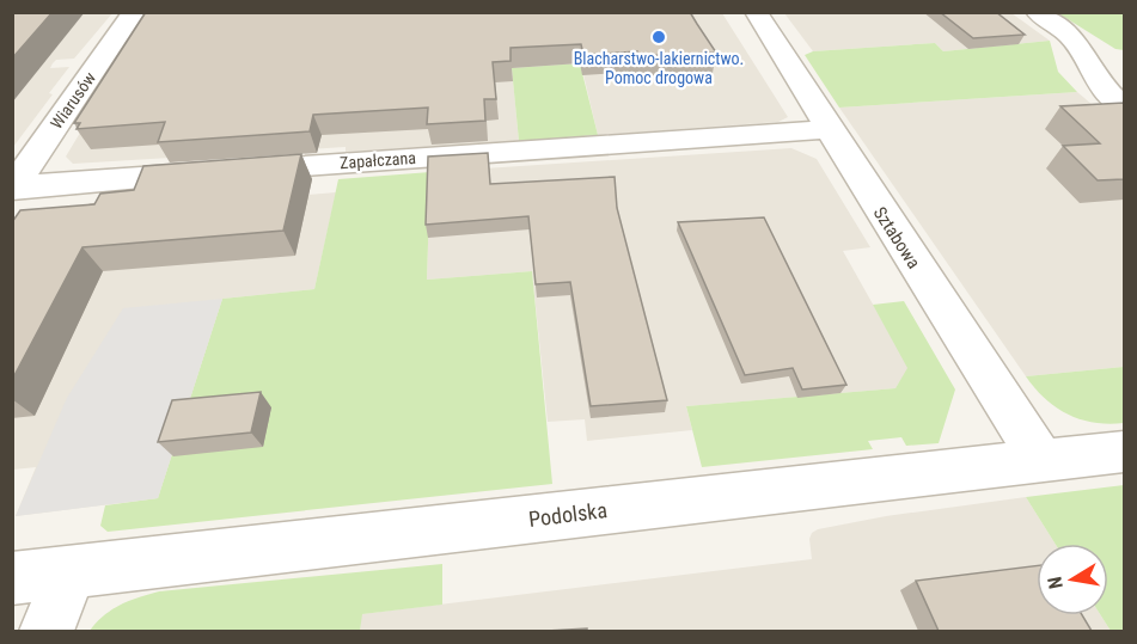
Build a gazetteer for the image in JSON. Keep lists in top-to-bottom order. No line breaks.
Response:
{"streets":{"street":["Wiarusów","Zapałczana","Sztabowa","Podolska"]},"crossings":[["Wiarusów","Zapałczana"],["Zapałczana","Sztabowa"],["Sztabowa","Podolska"]],"places":["Blacharstwo-lakiernictwo. Pomoc drogowa"],"north":"left"}
